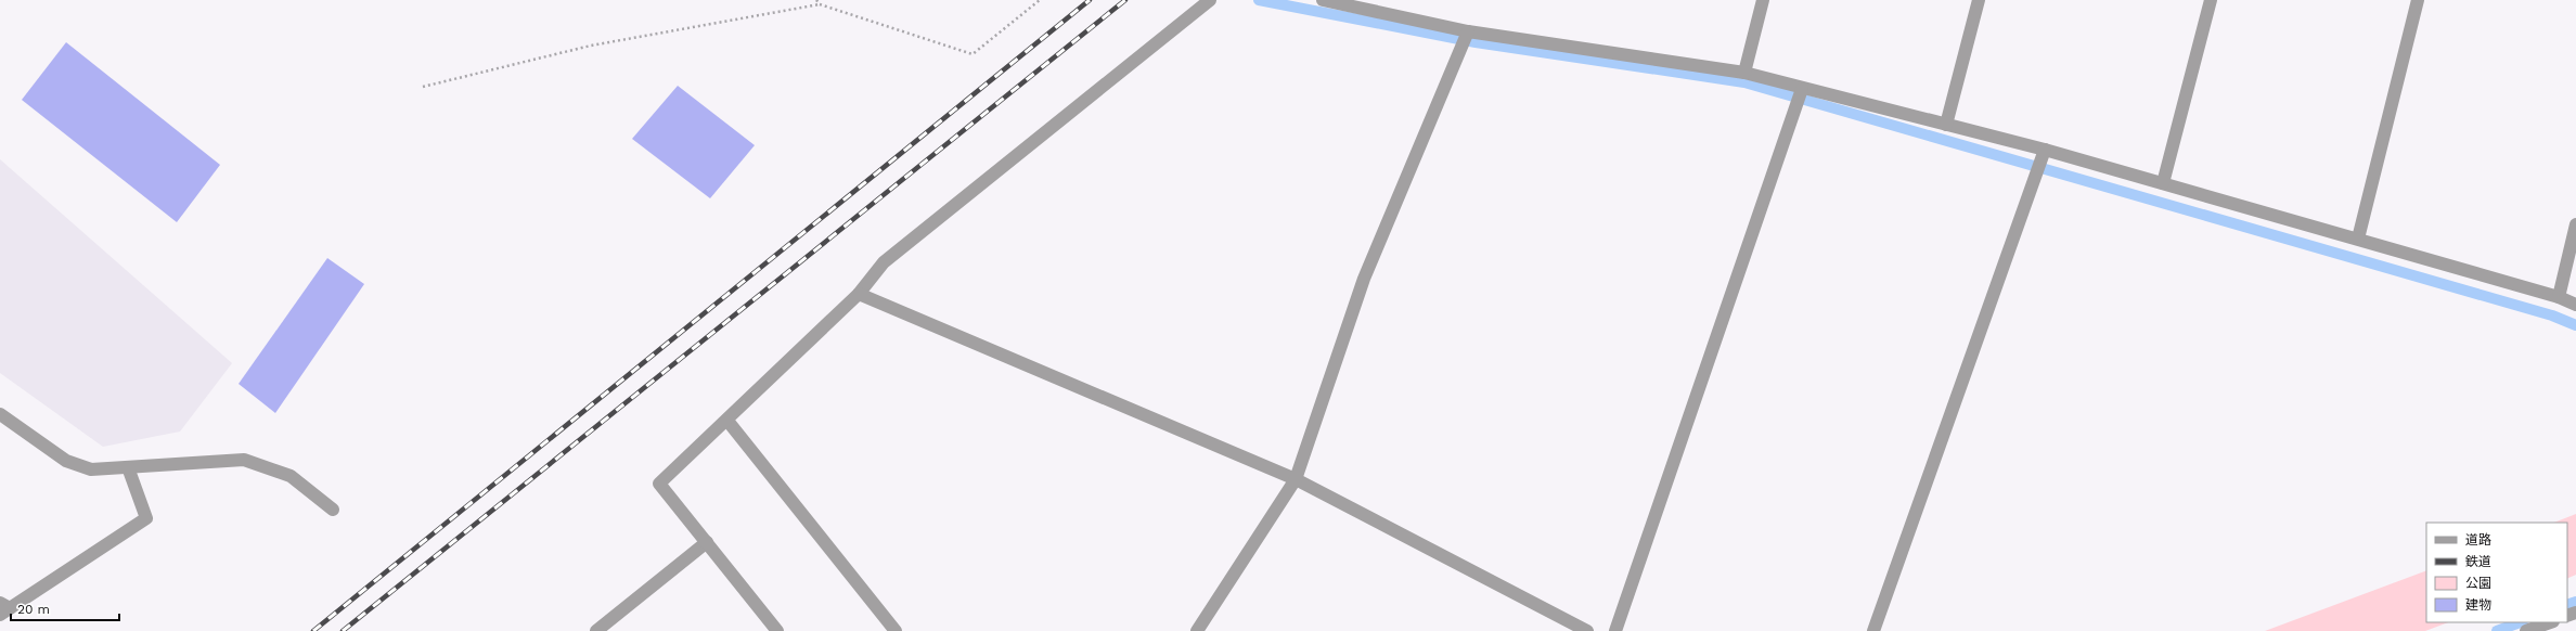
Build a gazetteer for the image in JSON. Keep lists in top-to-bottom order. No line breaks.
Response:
{"legend":["道路","鉄道","公園","建物"],"scale_bar":"20 m"}
